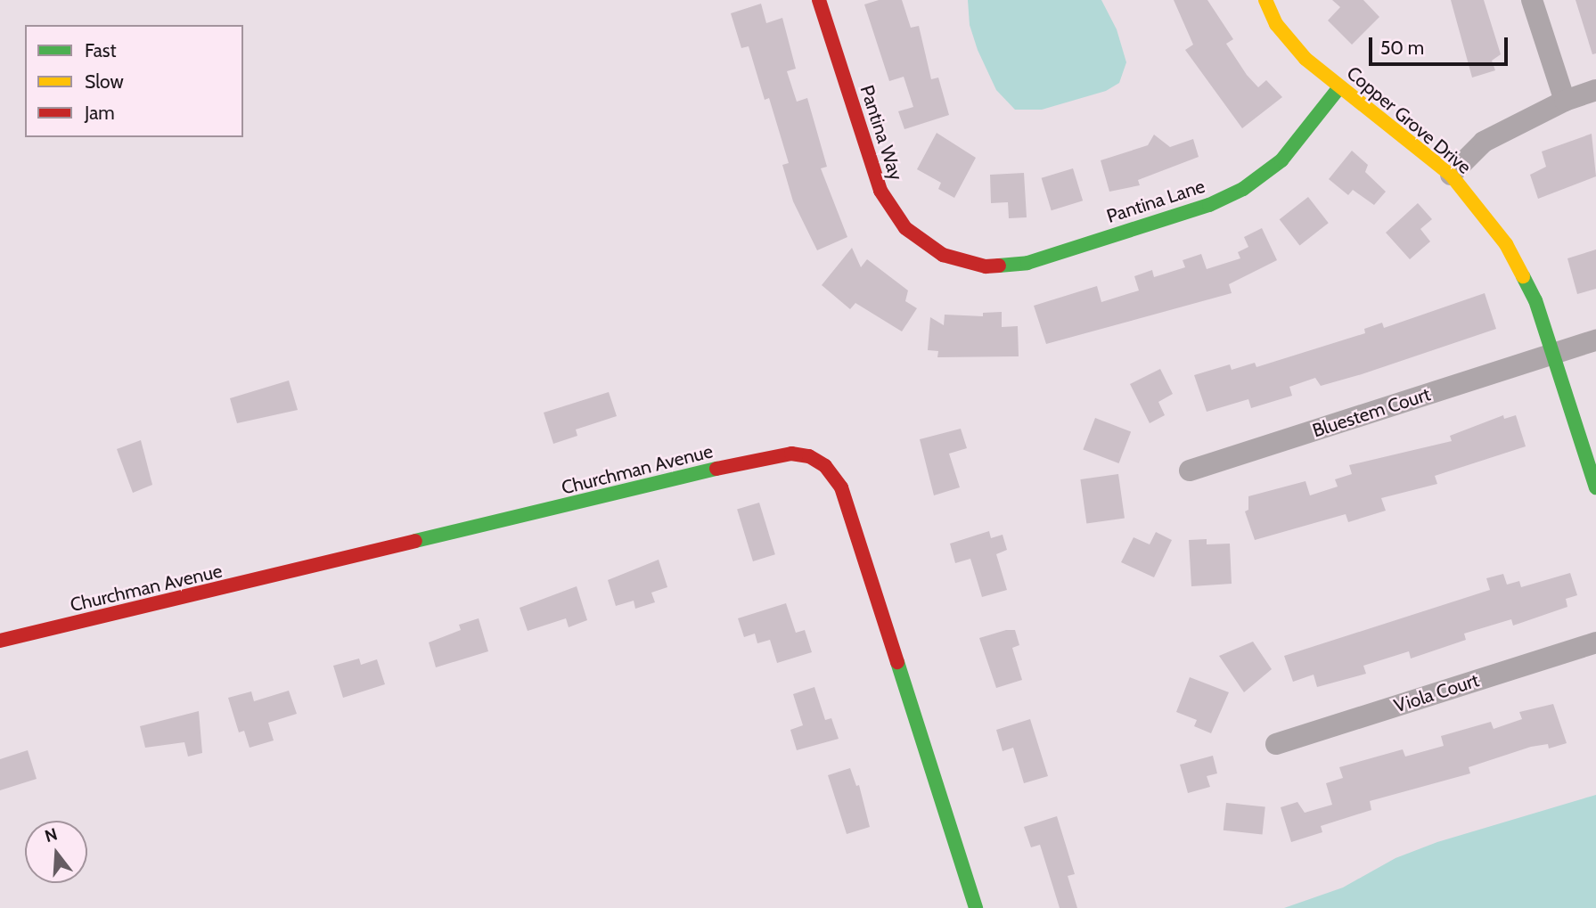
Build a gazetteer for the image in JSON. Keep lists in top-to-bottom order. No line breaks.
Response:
{"streets":{"street":["Copper Grove Drive","Pantina Way","Pantina Lane","Bluestem Court","Churchman Avenue","Viola Court"]},"crossings":[["Copper Grove Drive","Pantina Lane"],["Copper Grove Drive","Bluestem Court"],["Pantina Way","Pantina Lane"]],"legend":["Fast","Slow","Jam"],"scale_bar":"50 m","north":"top"}
